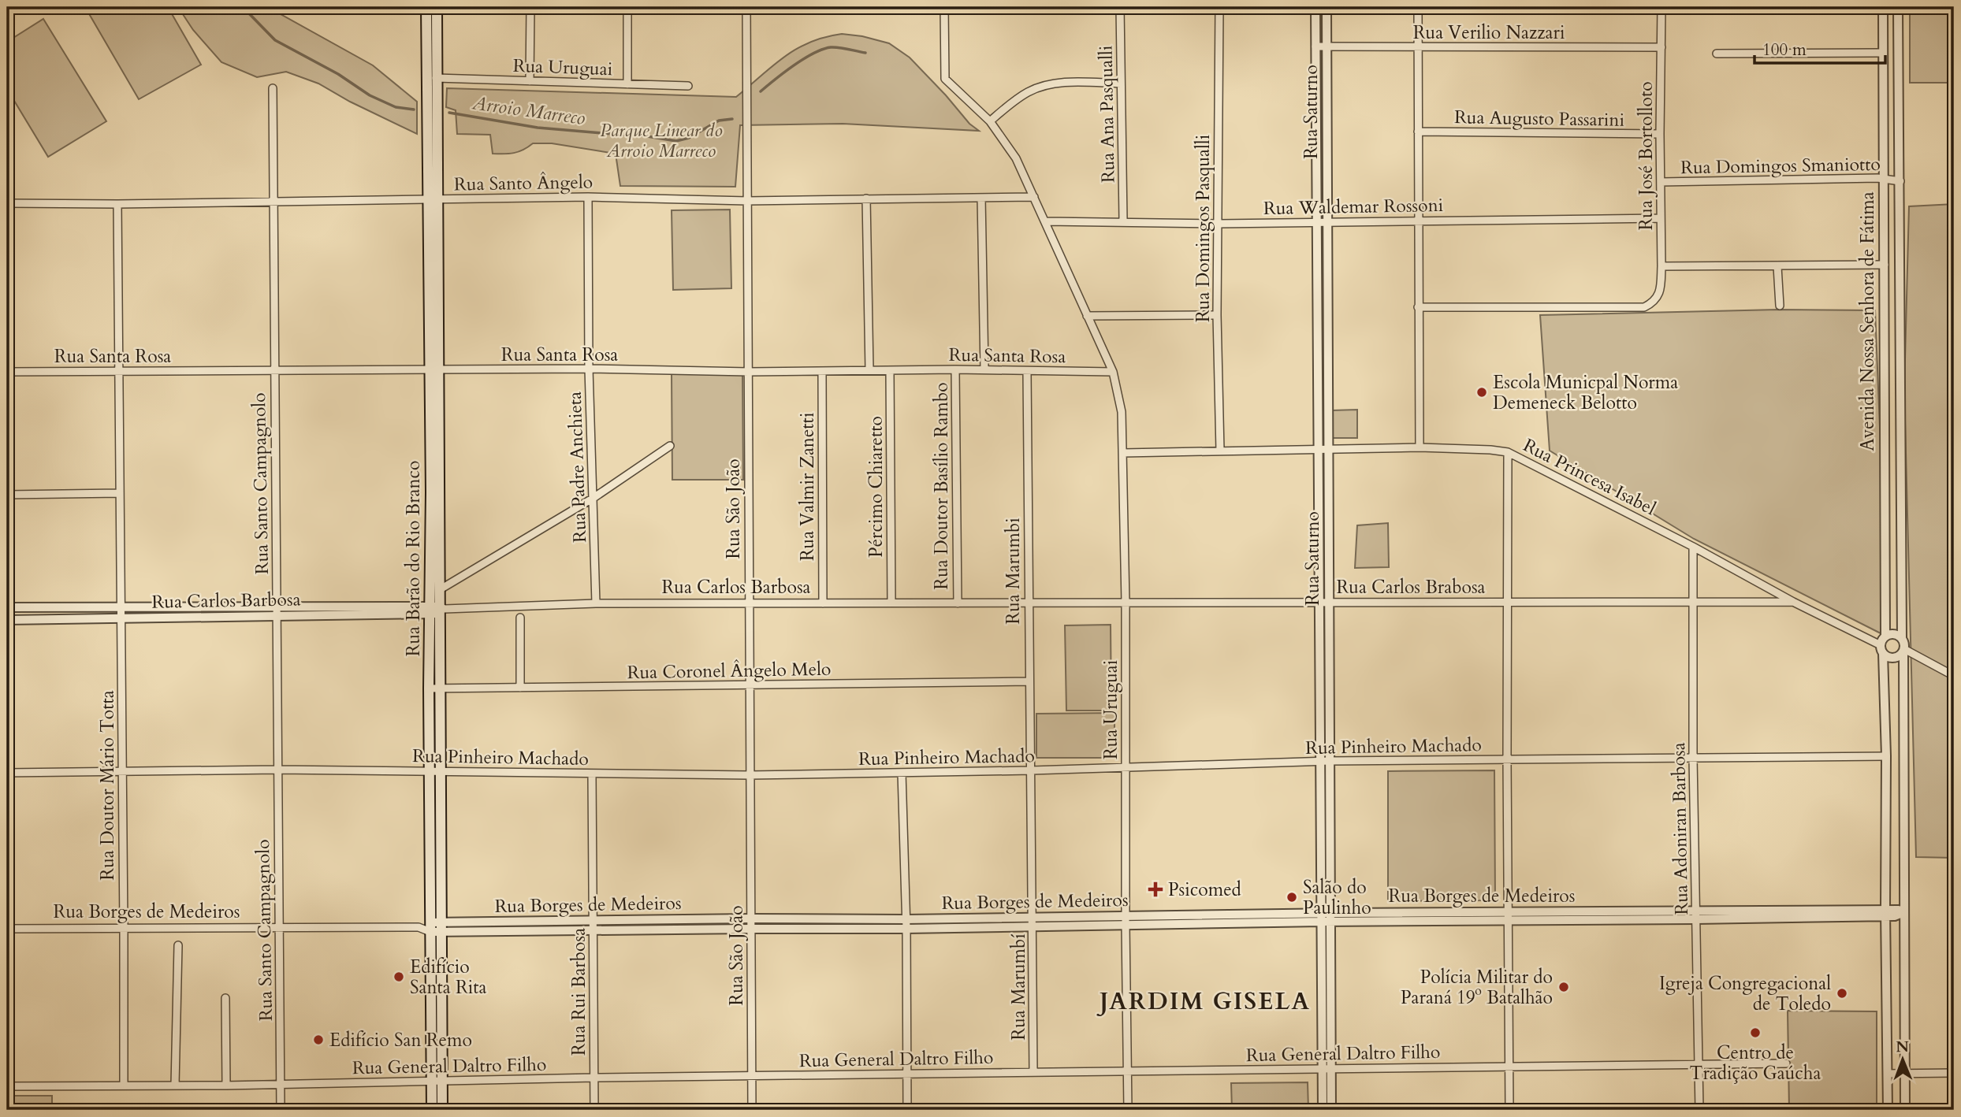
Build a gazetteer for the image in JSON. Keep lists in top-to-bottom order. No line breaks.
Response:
{"streets":{"main road":["Rua Barão do Rio Branco"],"street":["Rua Verilio Nazzari","Rua Uruguai","Rua Saturno","Rua Ana Pasqualli","Rua Augusto Passarini","Rua José Bortolloto","Rua Domingos Smaniotto","Rua Santo Ângelo","Rua Waldemar Rossoni","Rua Domingos Pasqualli","Avenida Nossa Senhora de Fátima","Rua Santa Rosa","Rua Padre Anchieta","Rua Princesa Isabel","Rua Santo Campagnolo","Rua Doutor Basílio Rambo","Rua Valmir Zanetti","Pércimo Chiaretto","Rua São João","Rua Marumbi","Rua Carlos Barbosa","Rua Carlos Brabosa","Rua Coronel Ângelo Melo","Rua Pinheiro Machado","Rua Doutor Mário Totta","Rua Adoniran Barbosa","Rua Borges de Medeiros","Rua Marumbí","Rua Rui Barbosa","Rua General Daltro Filho"]},"crossings":[["Rua Verilio Nazzari","Rua Saturno"],["Rua Verilio Nazzari","Rua José Bortolloto"],["Rua Uruguai","Rua Santo Ângelo"],["Rua Uruguai","Rua Waldemar Rossoni"],["Rua Uruguai","Rua Santa Rosa"],["Rua Uruguai","Rua Princesa Isabel"],["Rua Uruguai","Rua Barão do Rio Branco"],["Rua Uruguai","Rua Carlos Brabosa"],["Rua Uruguai","Rua Pinheiro Machado"],["Rua Uruguai","Rua Borges de Medeiros"],["Rua Uruguai","Rua General Daltro Filho"],["Rua Saturno","Rua Waldemar Rossoni"],["Rua Saturno","Rua Princesa Isabel"],["Rua Saturno","Rua Carlos Brabosa"],["Rua Saturno","Rua Pinheiro Machado"],["Rua Saturno","Rua Borges de Medeiros"],["Rua Saturno","Rua General Daltro Filho"],["Rua Ana Pasqualli","Rua Waldemar Rossoni"],["Rua Augusto Passarini","Rua José Bortolloto"],["Rua José Bortolloto","Rua Domingos Smaniotto"],["Rua José Bortolloto","Rua Waldemar Rossoni"],["Rua Domingos Smaniotto","Avenida Nossa Senhora de Fátima"],["Rua Santo Ângelo","Rua Padre Anchieta"],["Rua Santo Ângelo","Rua Santo Campagnolo"],["Rua Santo Ângelo","Rua São João"],["Rua Santo Ângelo","Rua Barão do Rio Branco"],["Rua Waldemar Rossoni","Rua Domingos Pasqualli"],["Rua Domingos Pasqualli","Rua Princesa Isabel"],["Avenida Nossa Senhora de Fátima","Rua Princesa Isabel"],["Rua Santa Rosa","Rua Padre Anchieta"],["Rua Santa Rosa","Rua Santo Campagnolo"],["Rua Santa Rosa","Rua Doutor Basílio Rambo"],["Rua Santa Rosa","Rua Valmir Zanetti"],["Rua Santa Rosa","Pércimo Chiaretto"],["Rua Santa Rosa","Rua São João"],["Rua Santa Rosa","Rua Barão do Rio Branco"],["Rua Santa Rosa","Rua Marumbi"],["Rua Padre Anchieta","Rua Carlos Barbosa"],["Rua Princesa Isabel","Rua Carlos Brabosa"],["Rua Princesa Isabel","Rua Adoniran Barbosa"],["Rua Santo Campagnolo","Rua Carlos Barbosa"],["Rua Santo Campagnolo","Rua Pinheiro Machado"],["Rua Santo Campagnolo","Rua Borges de Medeiros"],["Rua Santo Campagnolo","Rua General Daltro Filho"],["Rua Doutor Basílio Rambo","Rua Carlos Barbosa"],["Rua Valmir Zanetti","Rua Carlos Barbosa"],["Pércimo Chiaretto","Rua Carlos Barbosa"],["Rua São João","Rua Carlos Barbosa"],["Rua São João","Rua Coronel Ângelo Melo"],["Rua São João","Rua Pinheiro Machado"],["Rua São João","Rua Borges de Medeiros"],["Rua São João","Rua General Daltro Filho"],["Rua Barão do Rio Branco","Rua Carlos Barbosa"],["Rua Barão do Rio Branco","Rua Coronel Ângelo Melo"],["Rua Barão do Rio Branco","Rua Pinheiro Machado"],["Rua Barão do Rio Branco","Rua Borges de Medeiros"],["Rua Barão do Rio Branco","Rua General Daltro Filho"],["Rua Marumbi","Rua Carlos Barbosa"],["Rua Marumbi","Rua Carlos Brabosa"],["Rua Marumbi","Rua Coronel Ângelo Melo"],["Rua Marumbi","Rua Pinheiro Machado"],["Rua Marumbi","Rua Marumbí"],["Rua Carlos Barbosa","Rua Carlos Brabosa"],["Rua Carlos Barbosa","Rua Doutor Mário Totta"],["Rua Carlos Brabosa","Rua Adoniran Barbosa"],["Rua Pinheiro Machado","Rua Doutor Mário Totta"],["Rua Pinheiro Machado","Rua Adoniran Barbosa"],["Rua Pinheiro Machado","Rua Marumbí"],["Rua Pinheiro Machado","Rua Rui Barbosa"],["Rua Doutor Mário Totta","Rua Borges de Medeiros"],["Rua Doutor Mário Totta","Rua General Daltro Filho"],["Rua Adoniran Barbosa","Rua Borges de Medeiros"],["Rua Adoniran Barbosa","Rua General Daltro Filho"],["Rua Borges de Medeiros","Rua Marumbí"],["Rua Borges de Medeiros","Rua Rui Barbosa"],["Rua Marumbí","Rua General Daltro Filho"],["Rua Rui Barbosa","Rua General Daltro Filho"]],"districts":["JARDIM GISELA"],"water":["Arroio Marreco"],"parks":["Parque Linear do Arroio Marreco"],"places":{"other":["Escola Municpal Norma Demeneck Belotto","Salão do Paulinho","Edifício Santa Rita","Polícia Militar do Paraná 19º Batalhão","Igreja Congregacional de Toledo","Centro de Tradição Gaúcha","Edifício San Remo"],"health":["Psicomed"]},"scale_bar":"100 m","north":"top"}
